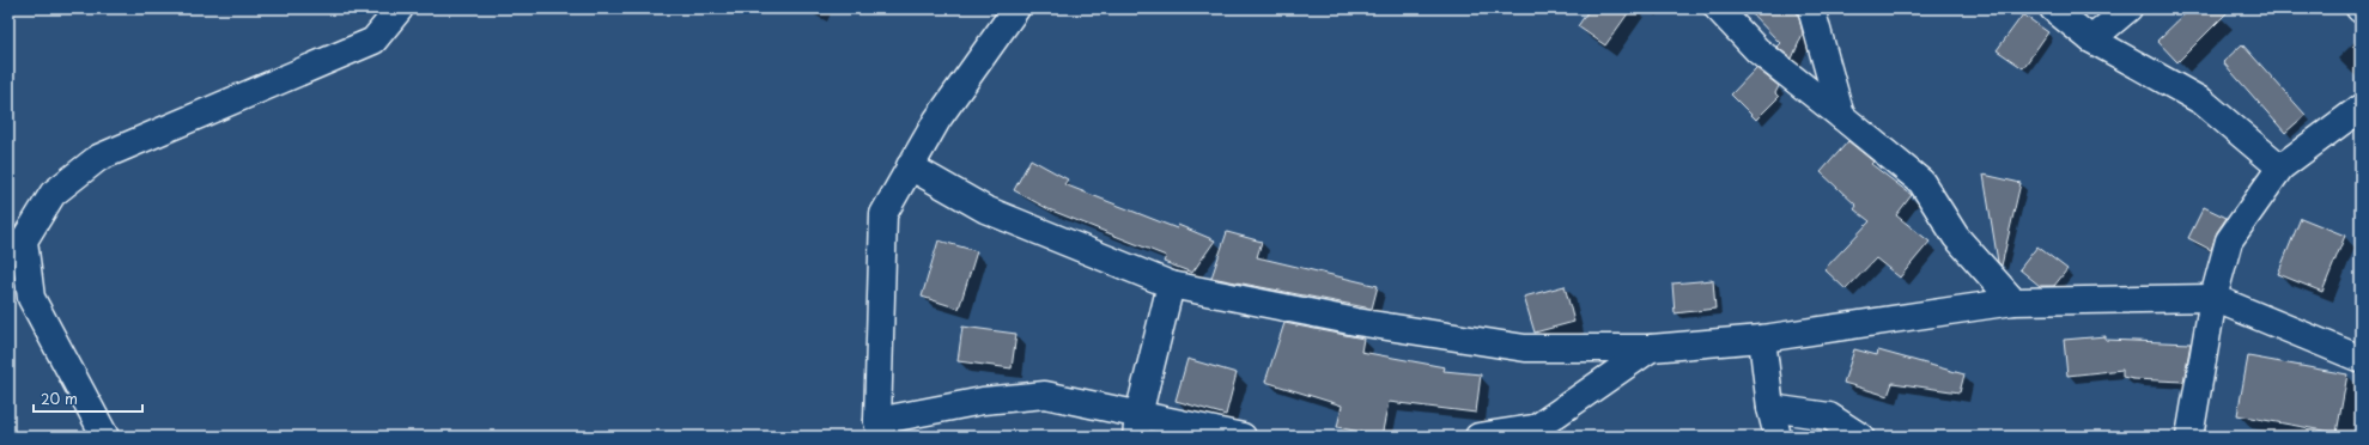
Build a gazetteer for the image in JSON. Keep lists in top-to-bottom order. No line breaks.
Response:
{"scale_bar":"20 m"}
